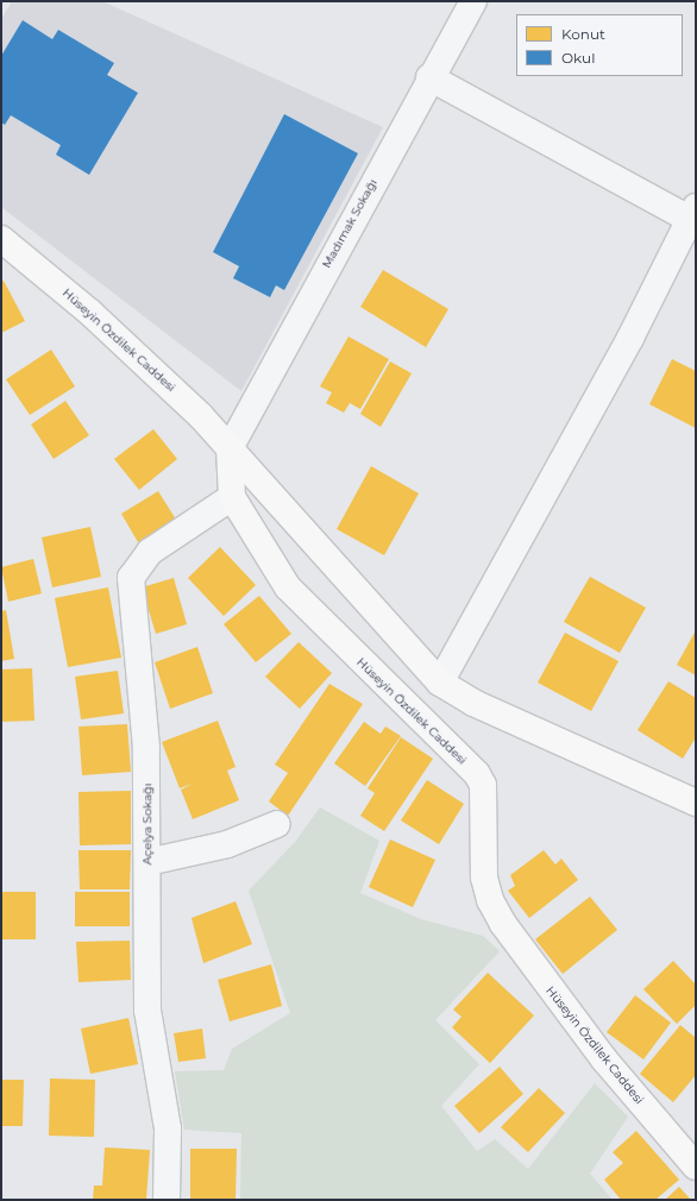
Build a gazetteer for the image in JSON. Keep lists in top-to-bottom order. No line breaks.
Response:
{"streets":{"street":["Madımak Sokağı","Hüseyin Özdilek Caddesi","Açelya Sokağı"]},"crossings":[["Madımak Sokağı","Hüseyin Özdilek Caddesi"],["Hüseyin Özdilek Caddesi","Açelya Sokağı"]],"legend":["Konut","Okul"]}
